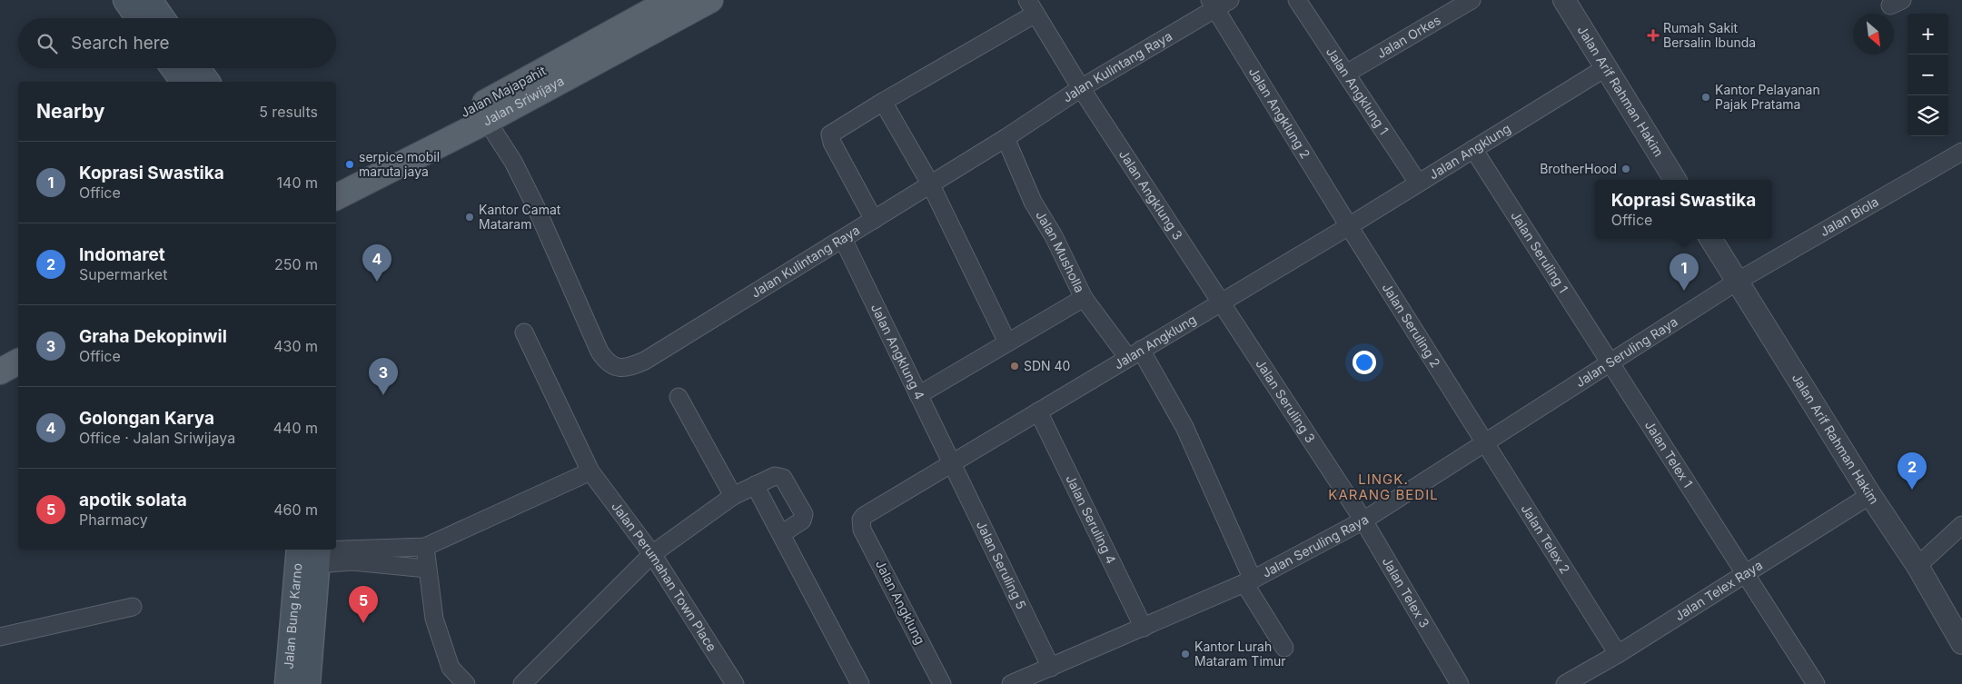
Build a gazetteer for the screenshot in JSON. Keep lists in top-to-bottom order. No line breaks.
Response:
{"streets":{"main road":["Jalan Majapahit","Jalan Sriwijaya","Jalan Bung Karno"],"street":["Jalan Orkes","Jalan Kulintang Raya","Jalan Angklung 1","Jalan Arif Rahman Hakim","Jalan Angklung 2","Jalan Angklung","Jalan Angklung 3","Jalan Biola","Jalan Musholla","Jalan Seruling 1","Jalan Seruling 2","Jalan Angklung 4","Jalan Seruling Raya","Jalan Seruling 3","Jalan Telex 1","Jalan Seruling 4","Jalan Telex 2","Jalan Seruling 5","Jalan Perumahan Town Place","Jalan Telex Raya","Jalan Telex 3"]},"crossings":[["Jalan Orkes","Jalan Angklung 1"],["Jalan Kulintang Raya","Jalan Sriwijaya"],["Jalan Kulintang Raya","Jalan Angklung 2"],["Jalan Kulintang Raya","Jalan Angklung 3"],["Jalan Kulintang Raya","Jalan Musholla"],["Jalan Kulintang Raya","Jalan Angklung 4"],["Jalan Angklung 1","Jalan Angklung"],["Jalan Majapahit","Jalan Sriwijaya"],["Jalan Arif Rahman Hakim","Jalan Angklung"],["Jalan Arif Rahman Hakim","Jalan Biola"],["Jalan Arif Rahman Hakim","Jalan Seruling Raya"],["Jalan Arif Rahman Hakim","Jalan Telex Raya"],["Jalan Angklung 2","Jalan Angklung"],["Jalan Angklung 2","Jalan Seruling 2"],["Jalan Angklung","Jalan Angklung 3"],["Jalan Angklung","Jalan Musholla"],["Jalan Angklung","Jalan Seruling 1"],["Jalan Angklung","Jalan Seruling 2"],["Jalan Angklung","Jalan Angklung 4"],["Jalan Angklung","Jalan Seruling 3"],["Jalan Angklung","Jalan Seruling 4"],["Jalan Angklung","Jalan Seruling 5"],["Jalan Angklung 3","Jalan Seruling 3"],["Jalan Biola","Jalan Seruling Raya"],["Jalan Musholla","Jalan Seruling Raya"],["Jalan Seruling 1","Jalan Seruling Raya"],["Jalan Seruling 1","Jalan Telex 1"],["Jalan Seruling 2","Jalan Telex 2"],["Jalan Angklung 4","Jalan Seruling 5"],["Jalan Seruling Raya","Jalan Telex 1"],["Jalan Seruling Raya","Jalan Seruling 4"],["Jalan Seruling Raya","Jalan Telex 2"],["Jalan Seruling Raya","Jalan Seruling 5"],["Jalan Seruling Raya","Jalan Telex 3"],["Jalan Seruling 3","Jalan Telex 3"],["Jalan Telex 1","Jalan Telex Raya"],["Jalan Telex 2","Jalan Telex Raya"]],"districts":["LINGK. KARANG BEDIL"],"places":{"health":["Rumah Sakit Bersalin Ibunda"],"other":["Kantor Pelayanan Pajak Pratama","serpice mobil maruta jaya","BrotherHood","Kantor Camat Mataram","SDN 40","Kantor Lurah Mataram Timur"]},"north":"bottom right","page":{"map_buttons":["+","−"],"search":"Search here","heading":["Nearby","5 results"],"list":[{"mark":"1","name":"Koprasi Swastika","note":"Office","value":"140 m"},{"mark":"2","name":"Indomaret","note":"Supermarket","value":"250 m"},{"mark":"3","name":"Graha Dekopinwil","note":"Office","value":"430 m"},{"mark":"4","name":"Golongan Karya","note":"Office · Jalan Sriwijaya","value":"440 m"},{"mark":"5","name":"apotik solata","note":"Pharmacy","value":"460 m"}],"popup":["Koprasi Swastika","Office"],"pins":["4","1","3","2","5"]}}
